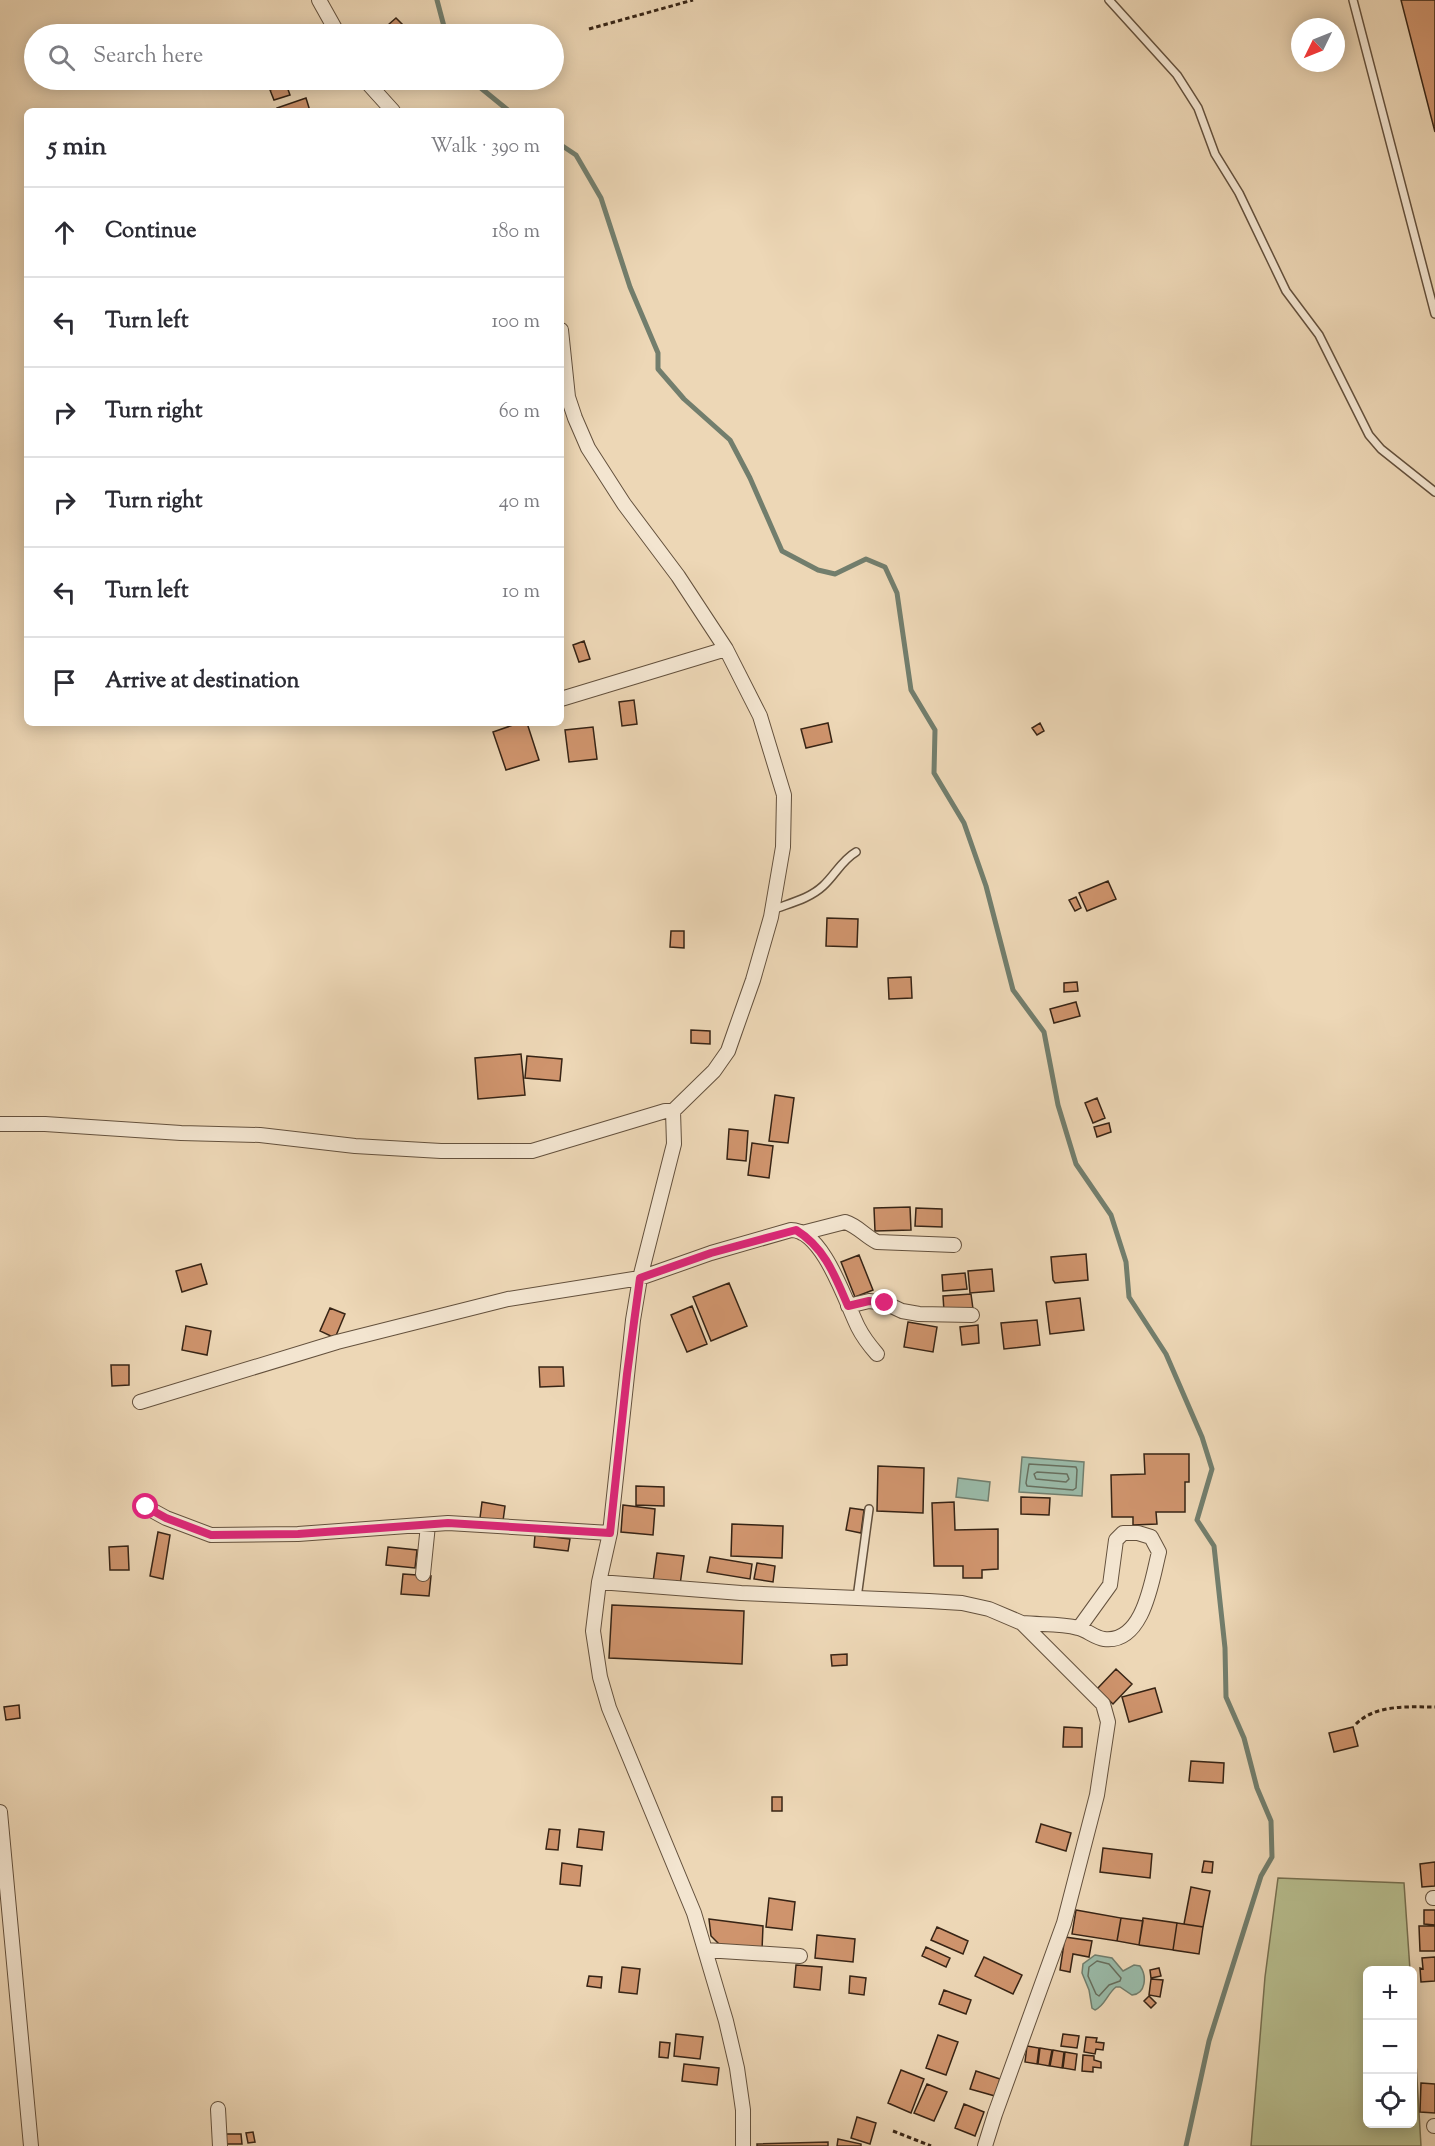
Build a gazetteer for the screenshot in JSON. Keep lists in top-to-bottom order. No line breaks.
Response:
{"north":"bottom left","page":{"search":"Search here","heading":["5 min","Walk · 390 m"],"list":[["Continue","180 m"],["Turn left","100 m"],["Turn right","60 m"],["Turn right","40 m"],["Turn left","10 m"],"Arrive at destination"],"map_buttons":["+","−"]}}
